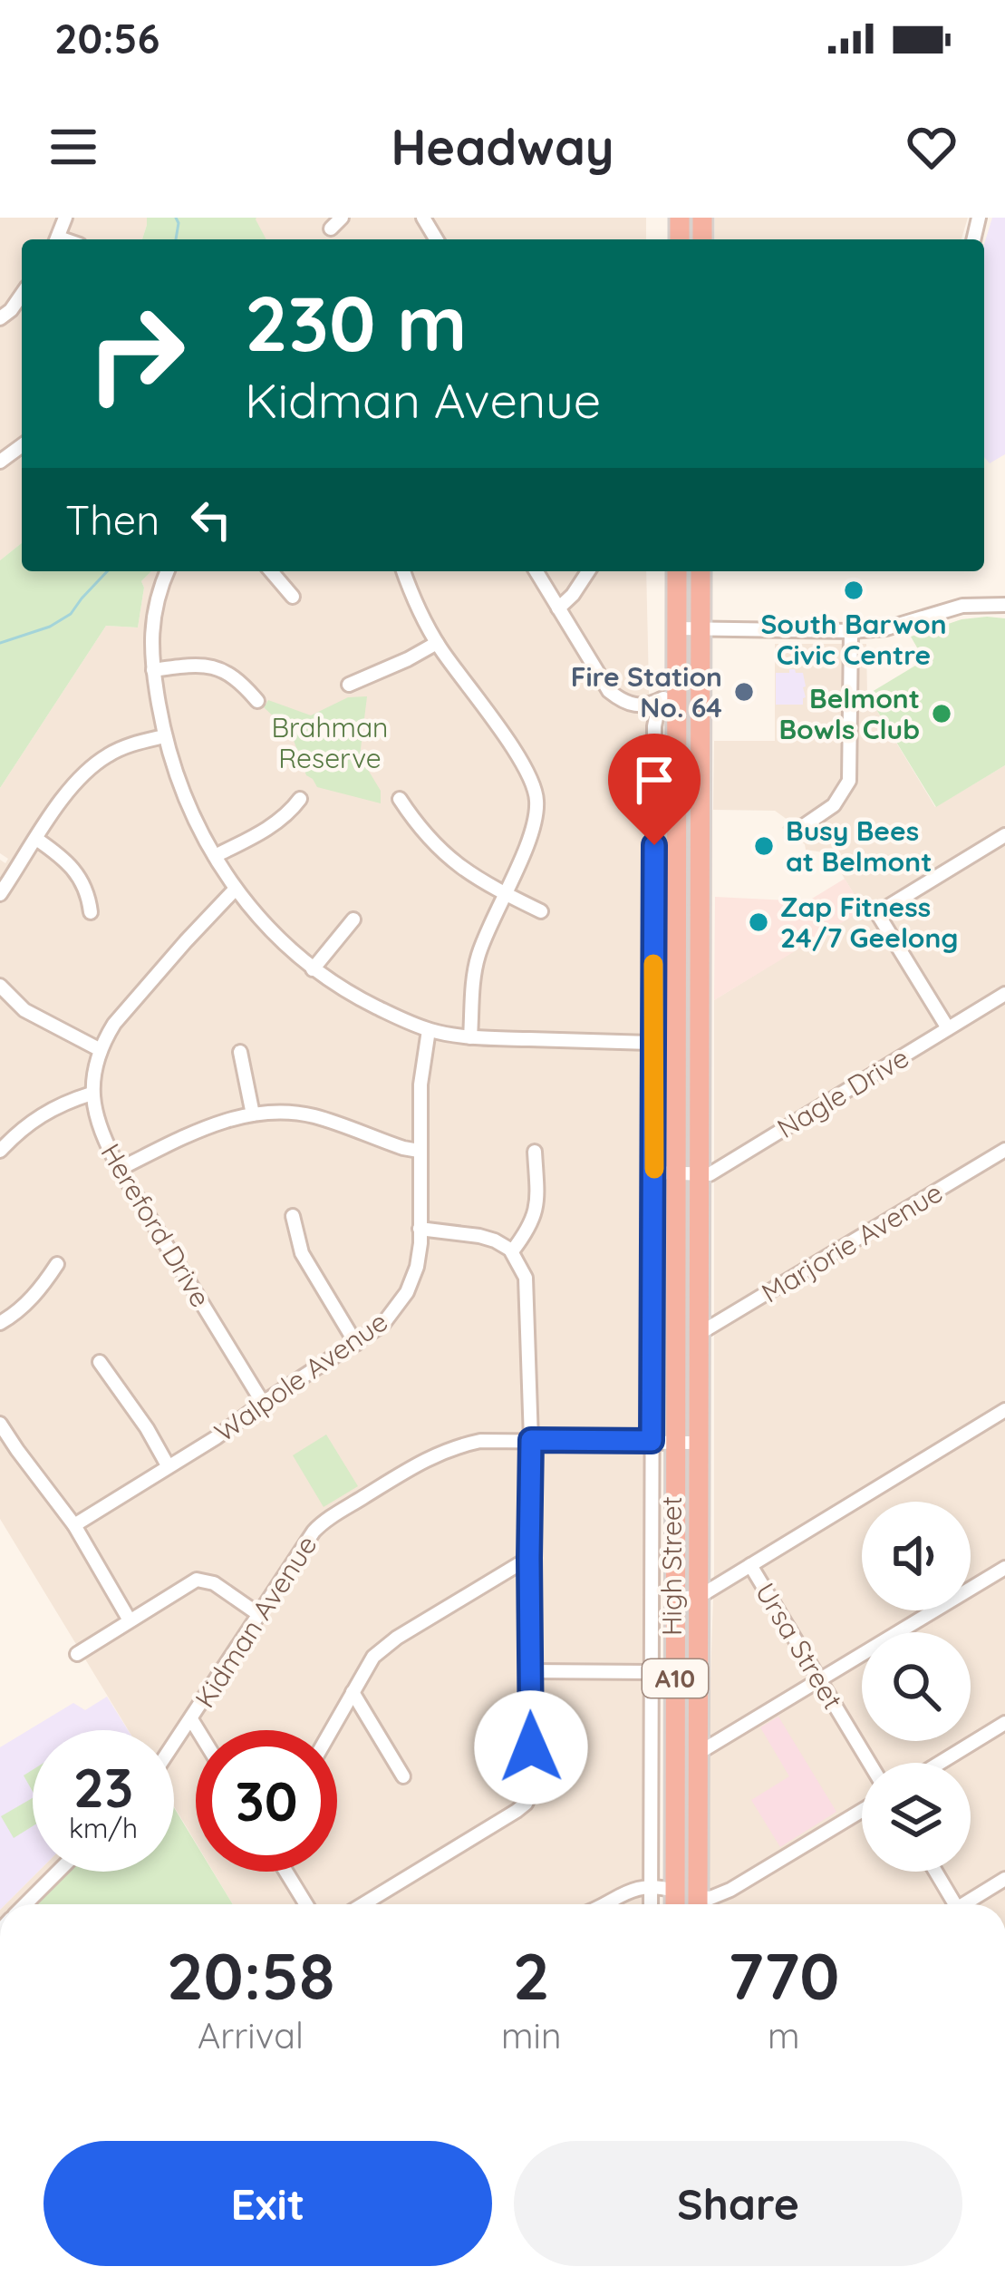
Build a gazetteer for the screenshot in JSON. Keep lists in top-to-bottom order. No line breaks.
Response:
{"streets":{"highway":["High Street","A10"],"street":["Nagle Drive","Hereford Drive","Marjorie Avenue","Walpole Avenue","Kidman Avenue","Ursa Street"]},"crossings":[["Nagle Drive","High Street"],["Hereford Drive","Walpole Avenue"],["Marjorie Avenue","High Street"],["High Street","Kidman Avenue"],["High Street","A10"]],"parks":["Brahman Reserve"],"places":["South Barwon Civic Centre","Fire Station No. 64","Belmont Bowls Club","Busy Bees at Belmont","Zap Fitness 24/7 Geelong"],"page":{"status":"20:56","header":"Headway","turn":["230 m","Kidman Avenue"],"then":"Then","speed":"23 km/h","limit":"30","eta":["20:58","Arrival","2","min","770","m"],"buttons":["Exit","Share"]}}
